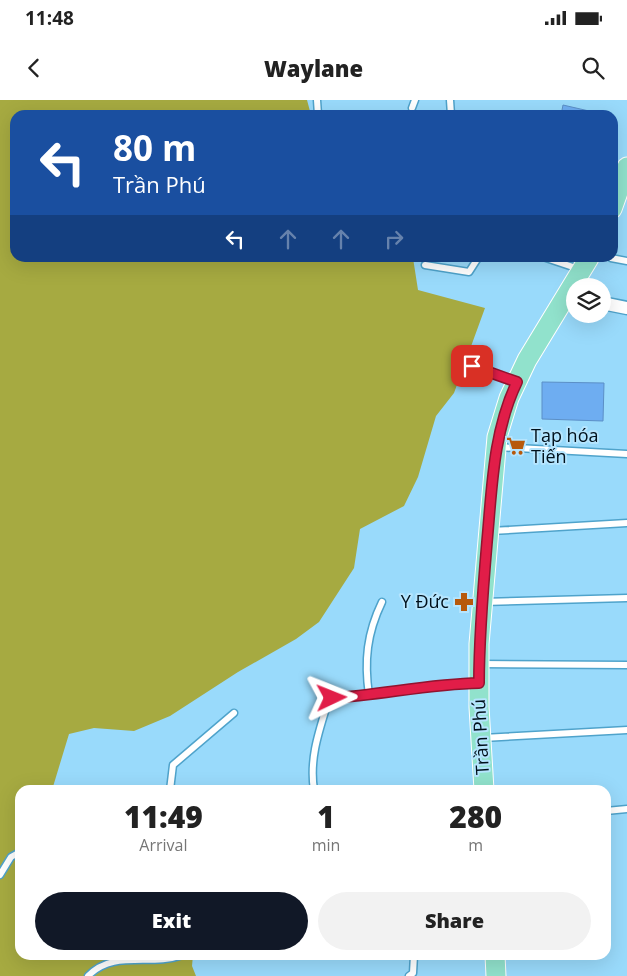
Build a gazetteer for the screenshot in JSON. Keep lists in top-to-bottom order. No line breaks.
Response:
{"streets":{"main road":["Trần Phú"]},"places":{"supermarket":["Tạp hóa Tiến"],"pharmacy":["Y Đức"]},"page":{"status":"11:48","header":"Waylane","turn":["80 m","Trần Phú"],"eta":["11:49","Arrival","1","min","280","m"],"buttons":["Exit","Share"]}}
